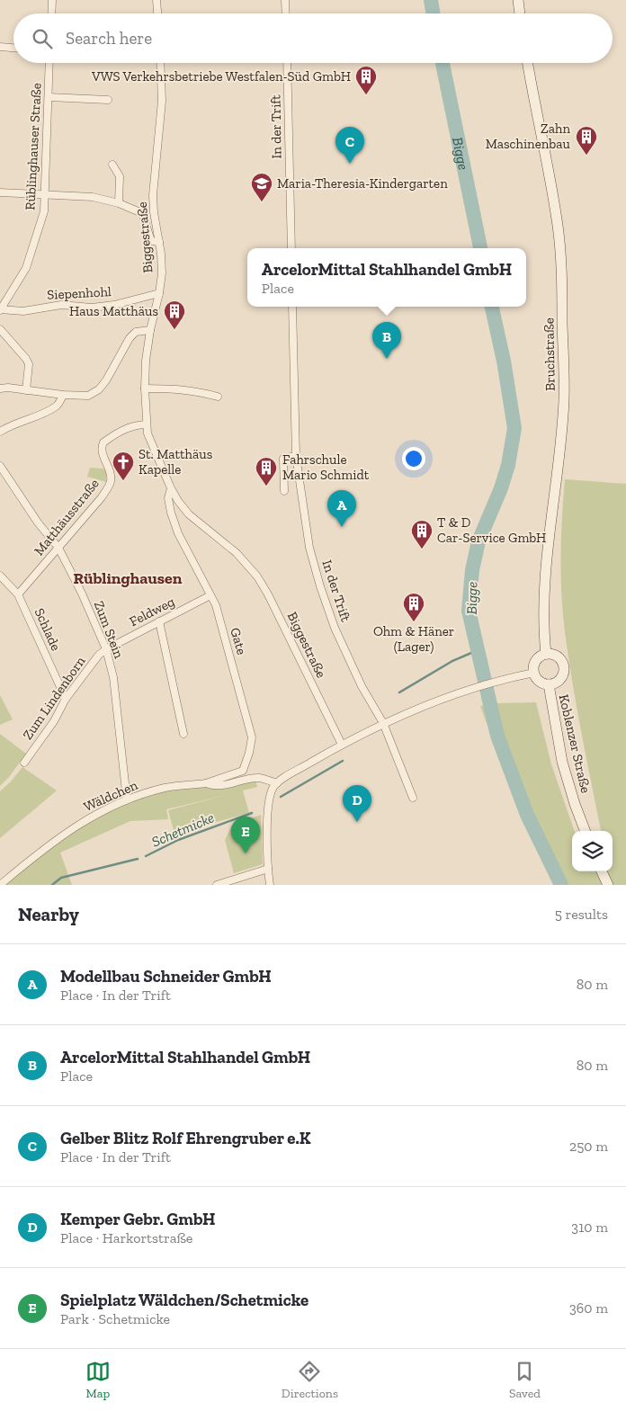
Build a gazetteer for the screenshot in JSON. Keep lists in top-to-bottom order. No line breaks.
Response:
{"streets":{"main road":["Bruchstraße","Koblenzer Straße"],"street":["In der Trift","Rüblinghauser Straße","Biggestraße","Siepenhohl","Matthäusstraße","Feldweg","Schlade","Zum Stein","Gate","Zum Lindenborn","Wäldchen"]},"crossings":[["Rüblinghauser Straße","Siepenhohl"],["Biggestraße","Siepenhohl"],["Biggestraße","Matthäusstraße"],["Biggestraße","Gate"],["Bruchstraße","Koblenzer Straße"],["Matthäusstraße","Schlade"],["Matthäusstraße","Zum Stein"],["Feldweg","Zum Stein"],["Feldweg","Gate"],["Feldweg","Zum Lindenborn"],["Schlade","Zum Lindenborn"],["Zum Stein","Zum Lindenborn"],["Zum Stein","Wäldchen"],["Gate","Wäldchen"]],"districts":["Rüblinghausen"],"water":["Bigge","Schetmicke"],"places":{"building":["VWS Verkehrsbetriebe Westfalen-Süd GmbH","Zahn Maschinenbau","Haus Matthäus","Fahrschule Mario Schmidt","T & D Car-Service GmbH","Ohm & Häner (Lager)"],"school or university":["Maria-Theresia-Kindergarten"],"church":["St. Matthäus Kapelle"]},"page":{"search":"Search here","pins":["C","B","A","D","E"],"popup":["ArcelorMittal Stahlhandel GmbH","Place"],"heading":["Nearby","5 results"],"list":[{"mark":"A","name":"Modellbau Schneider GmbH","note":"Place · In der Trift","value":"80 m"},{"mark":"B","name":"ArcelorMittal Stahlhandel GmbH","note":"Place","value":"80 m"},{"mark":"C","name":"Gelber Blitz Rolf Ehrengruber e.K","note":"Place · In der Trift","value":"250 m"},{"mark":"D","name":"Kemper Gebr. GmbH","note":"Place · Harkortstraße","value":"310 m"},{"mark":"E","name":"Spielplatz Wäldchen/Schetmicke","note":"Park · Schetmicke","value":"360 m"}],"nav":["Map","Directions","Saved"]}}
